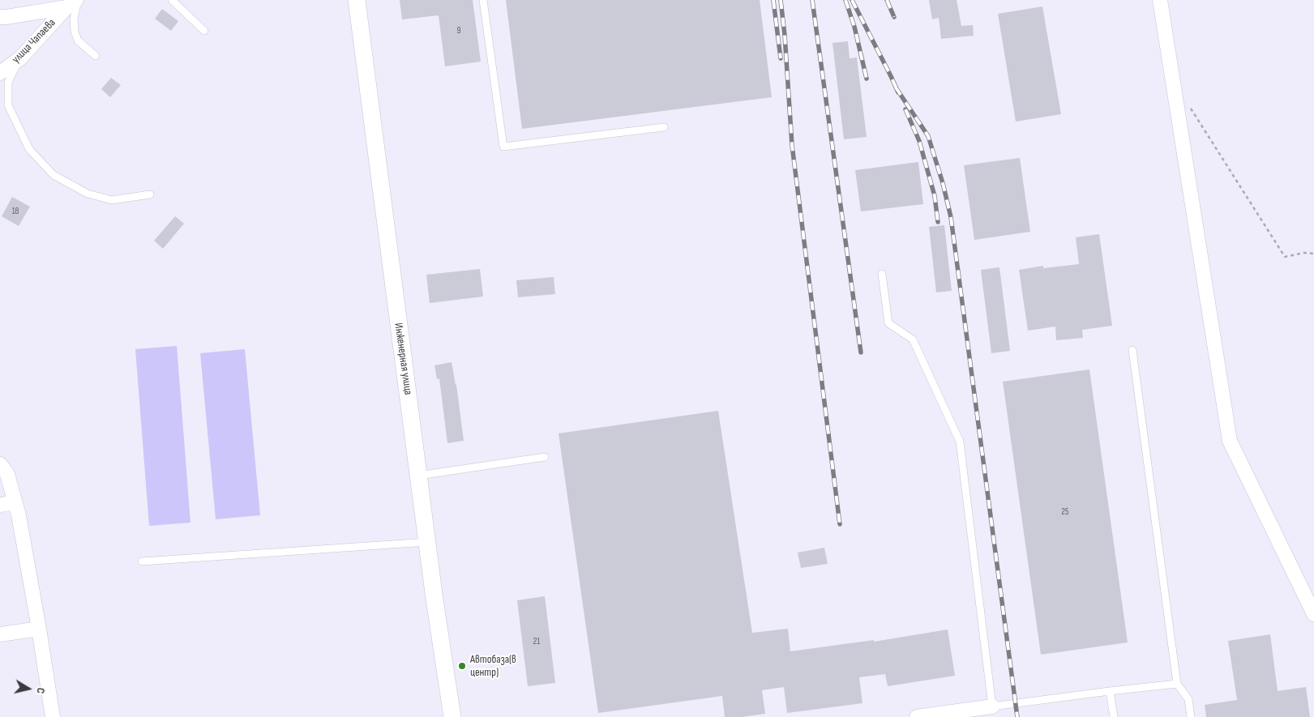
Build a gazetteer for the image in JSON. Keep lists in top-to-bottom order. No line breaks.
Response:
{"streets":{"street":["улица Чапаева","Инженерная улица"]},"places":["Автобаза(в центр)"],"house_numbers":["9","18","25","21"],"north":"right"}
